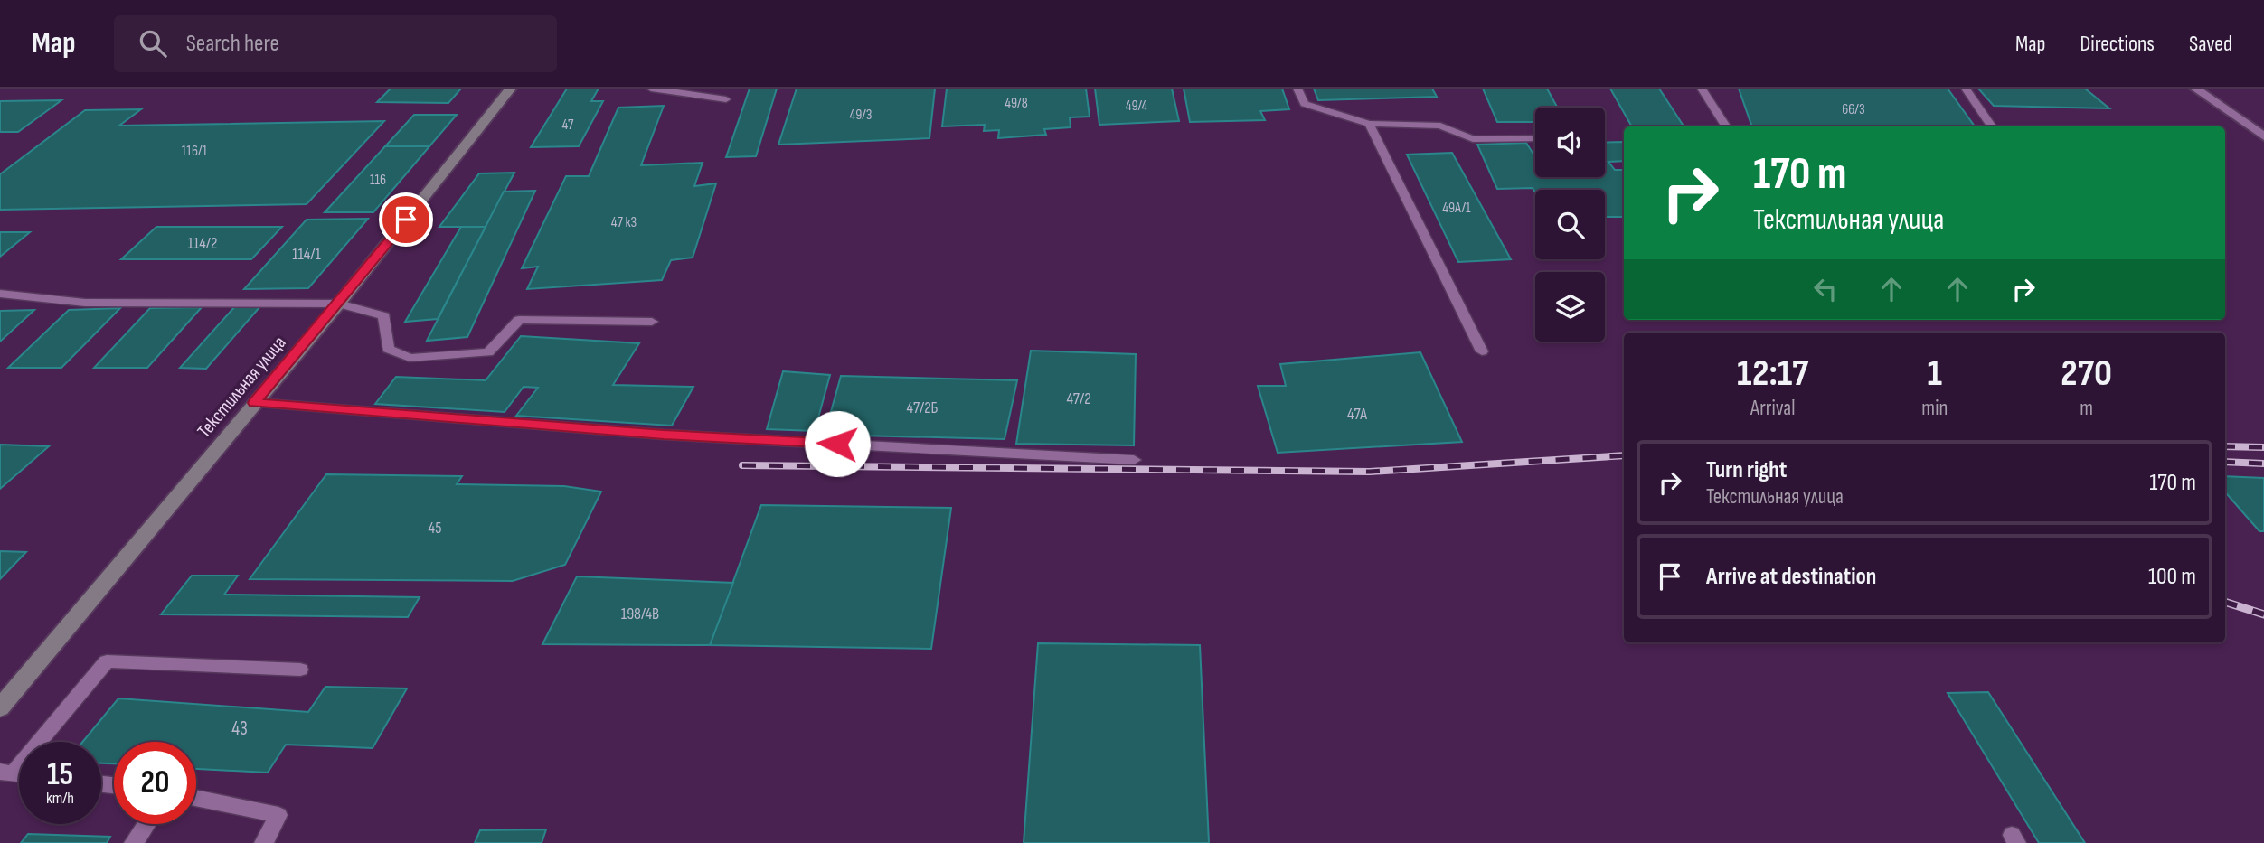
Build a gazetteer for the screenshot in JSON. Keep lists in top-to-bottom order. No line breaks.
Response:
{"streets":{"main road":["Текстильная улица"]},"house_numbers":["49/8","49/4","66/3","49/3","47","116/1","116","49А/1","47 к3","114/2","114/1","47/2","47/2Б","47А","45","198/4В","43"],"page":{"header":"Map","search":"Search here","nav":["Map","Directions","Saved"],"turn":["170 m","Текстильная улица"],"eta":["12:17","Arrival","1","min","270","m"],"list":[{"name":"Turn right","note":"Текстильная улица","value":"170 m"},{"name":"Arrive at destination","value":"100 m"}],"speed":"15 km/h","limit":"20"}}
